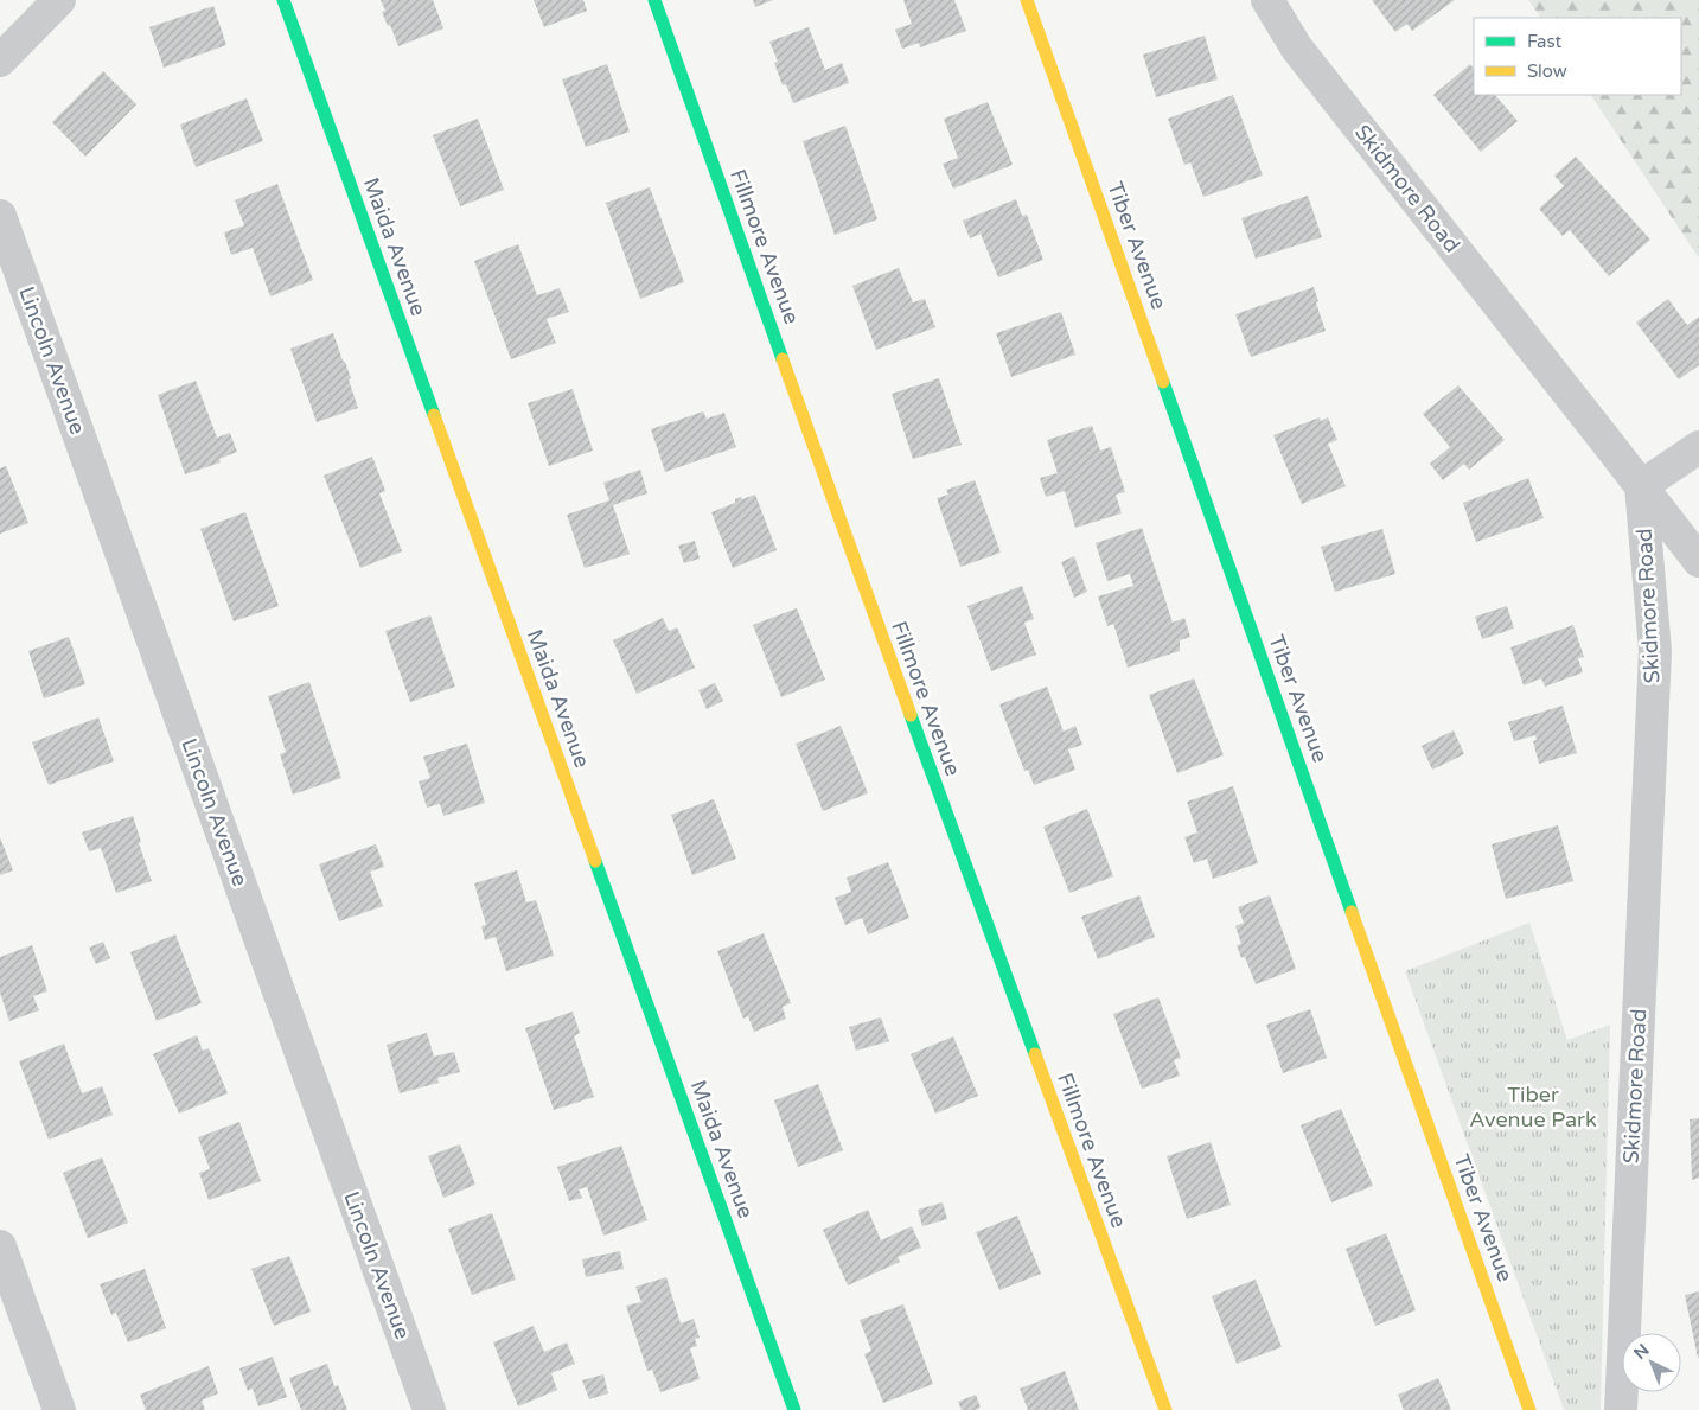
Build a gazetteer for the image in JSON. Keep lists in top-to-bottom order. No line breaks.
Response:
{"streets":{"street":["Skidmore Road","Tiber Avenue","Maida Avenue","Fillmore Avenue","Lincoln Avenue"]},"parks":["Tiber Avenue Park"],"legend":["Fast","Slow"],"north":"top left"}
